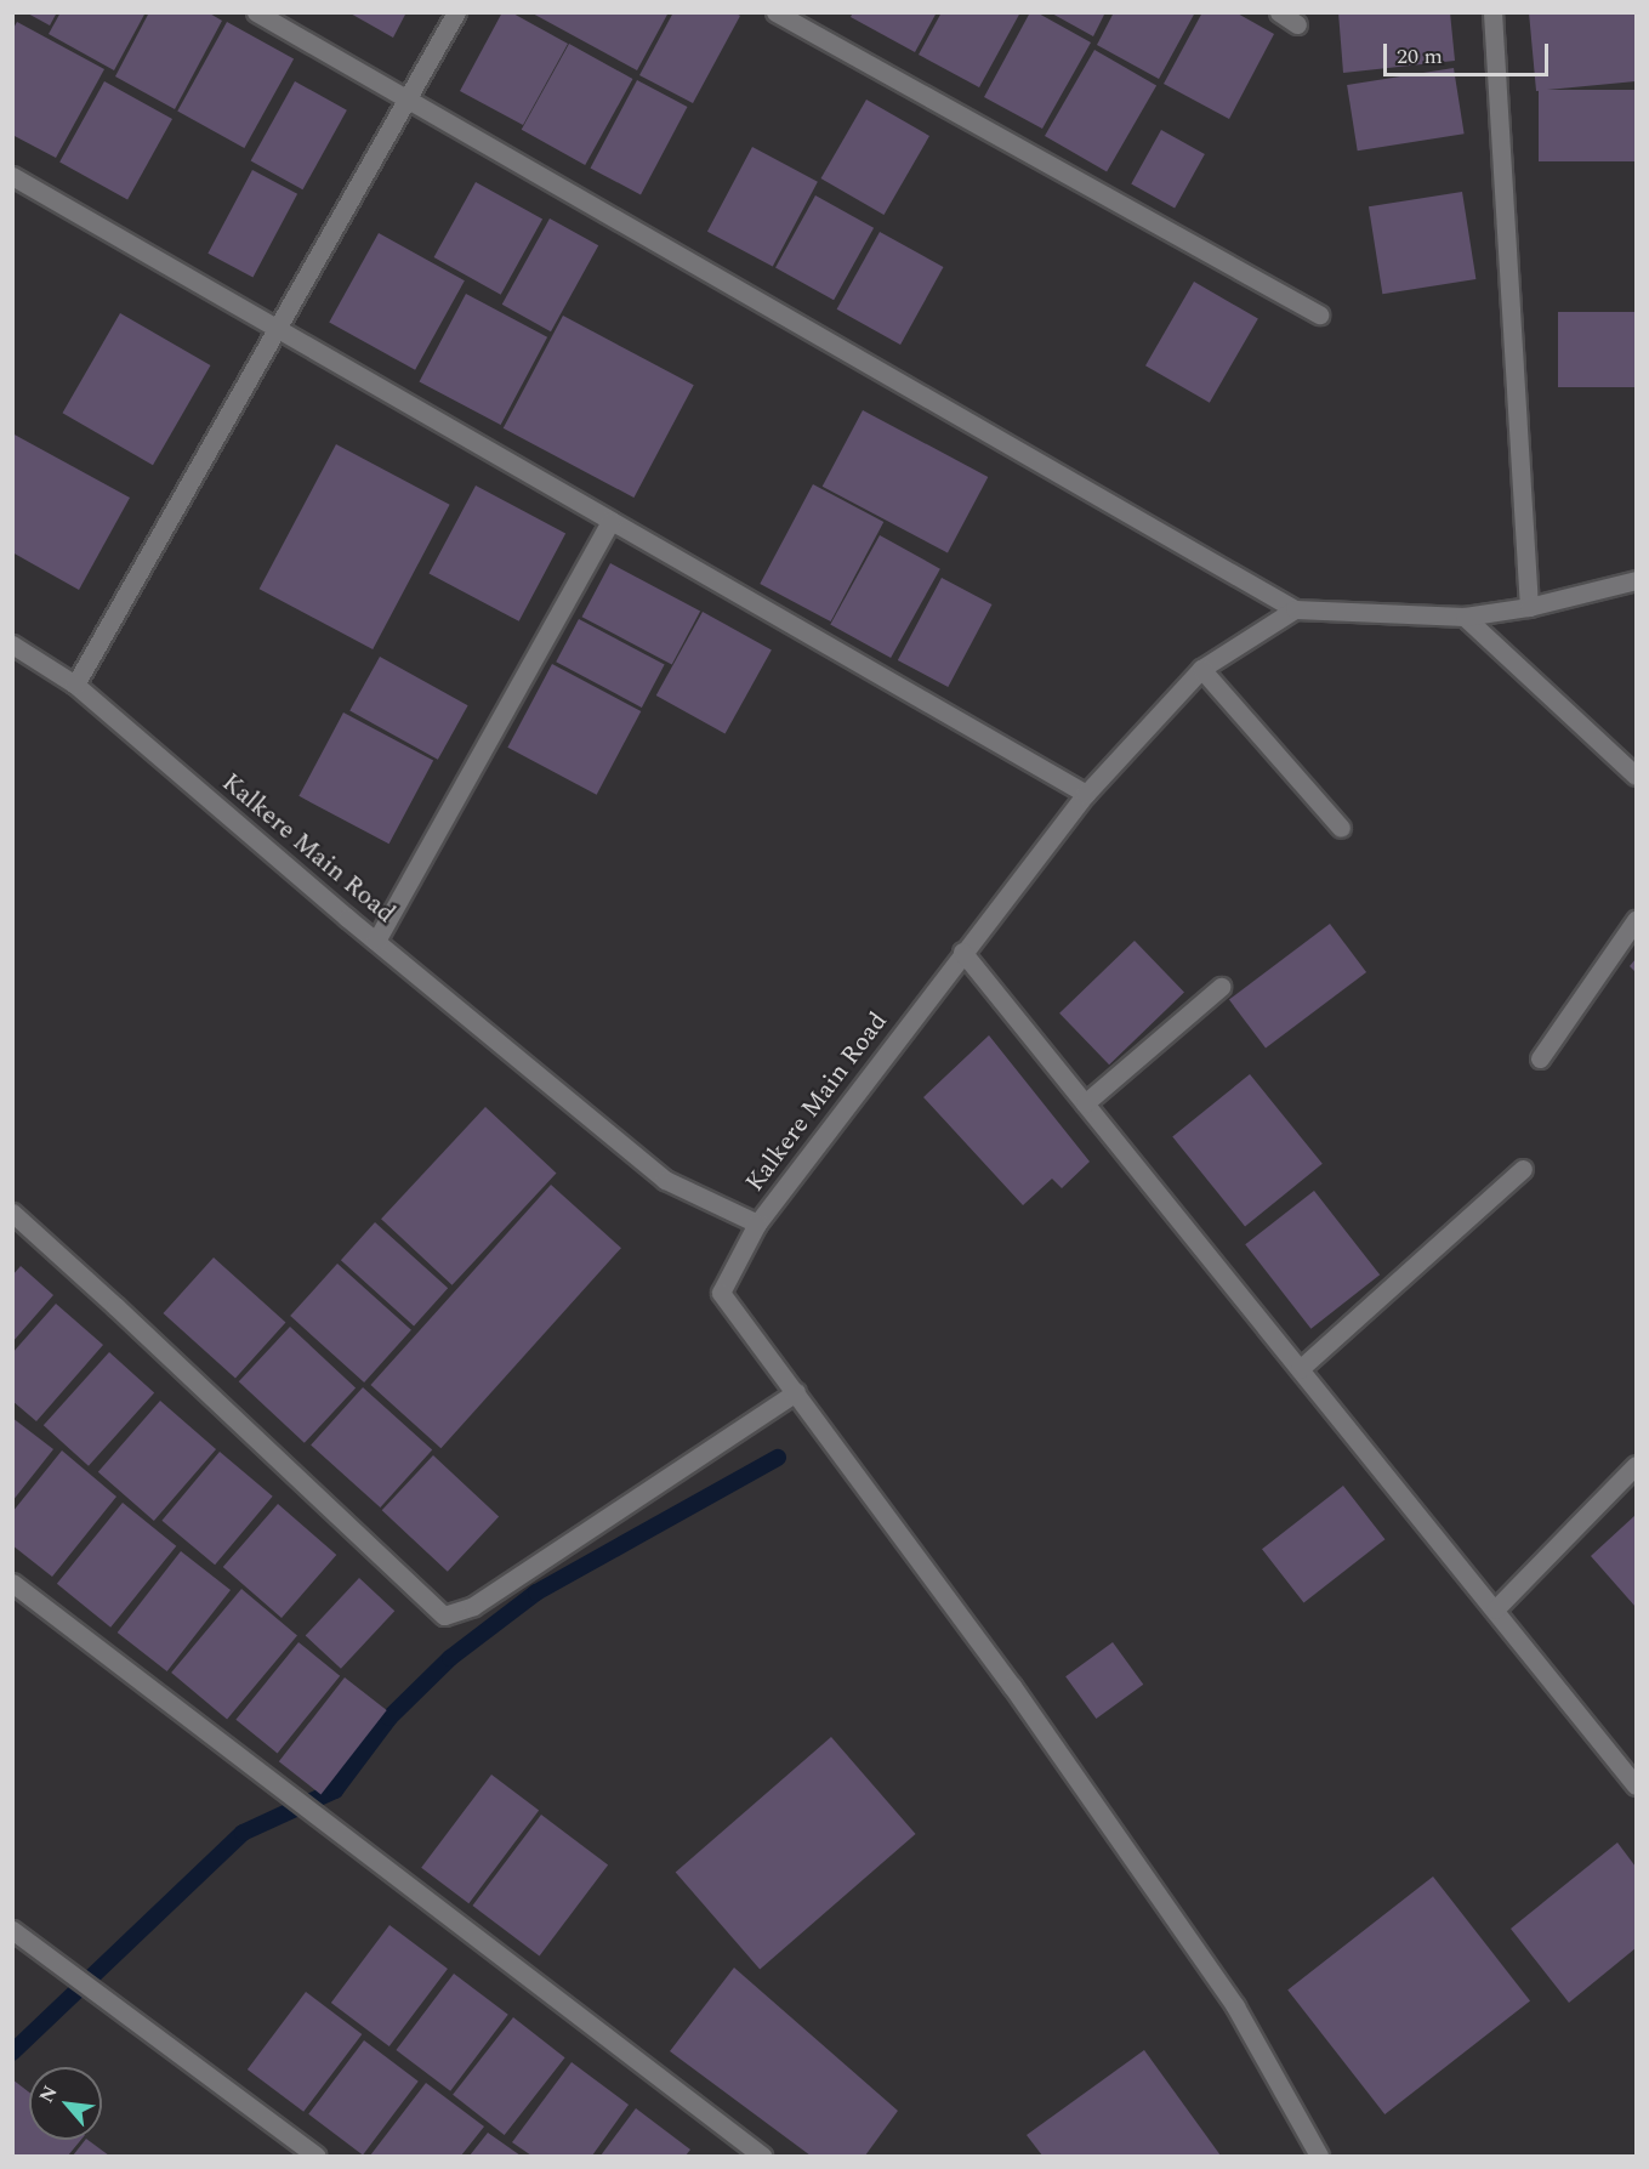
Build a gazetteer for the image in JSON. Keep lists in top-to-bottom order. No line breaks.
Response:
{"streets":{"street":["Kalkere Main Road"]},"scale_bar":"20 m","north":"top left"}
